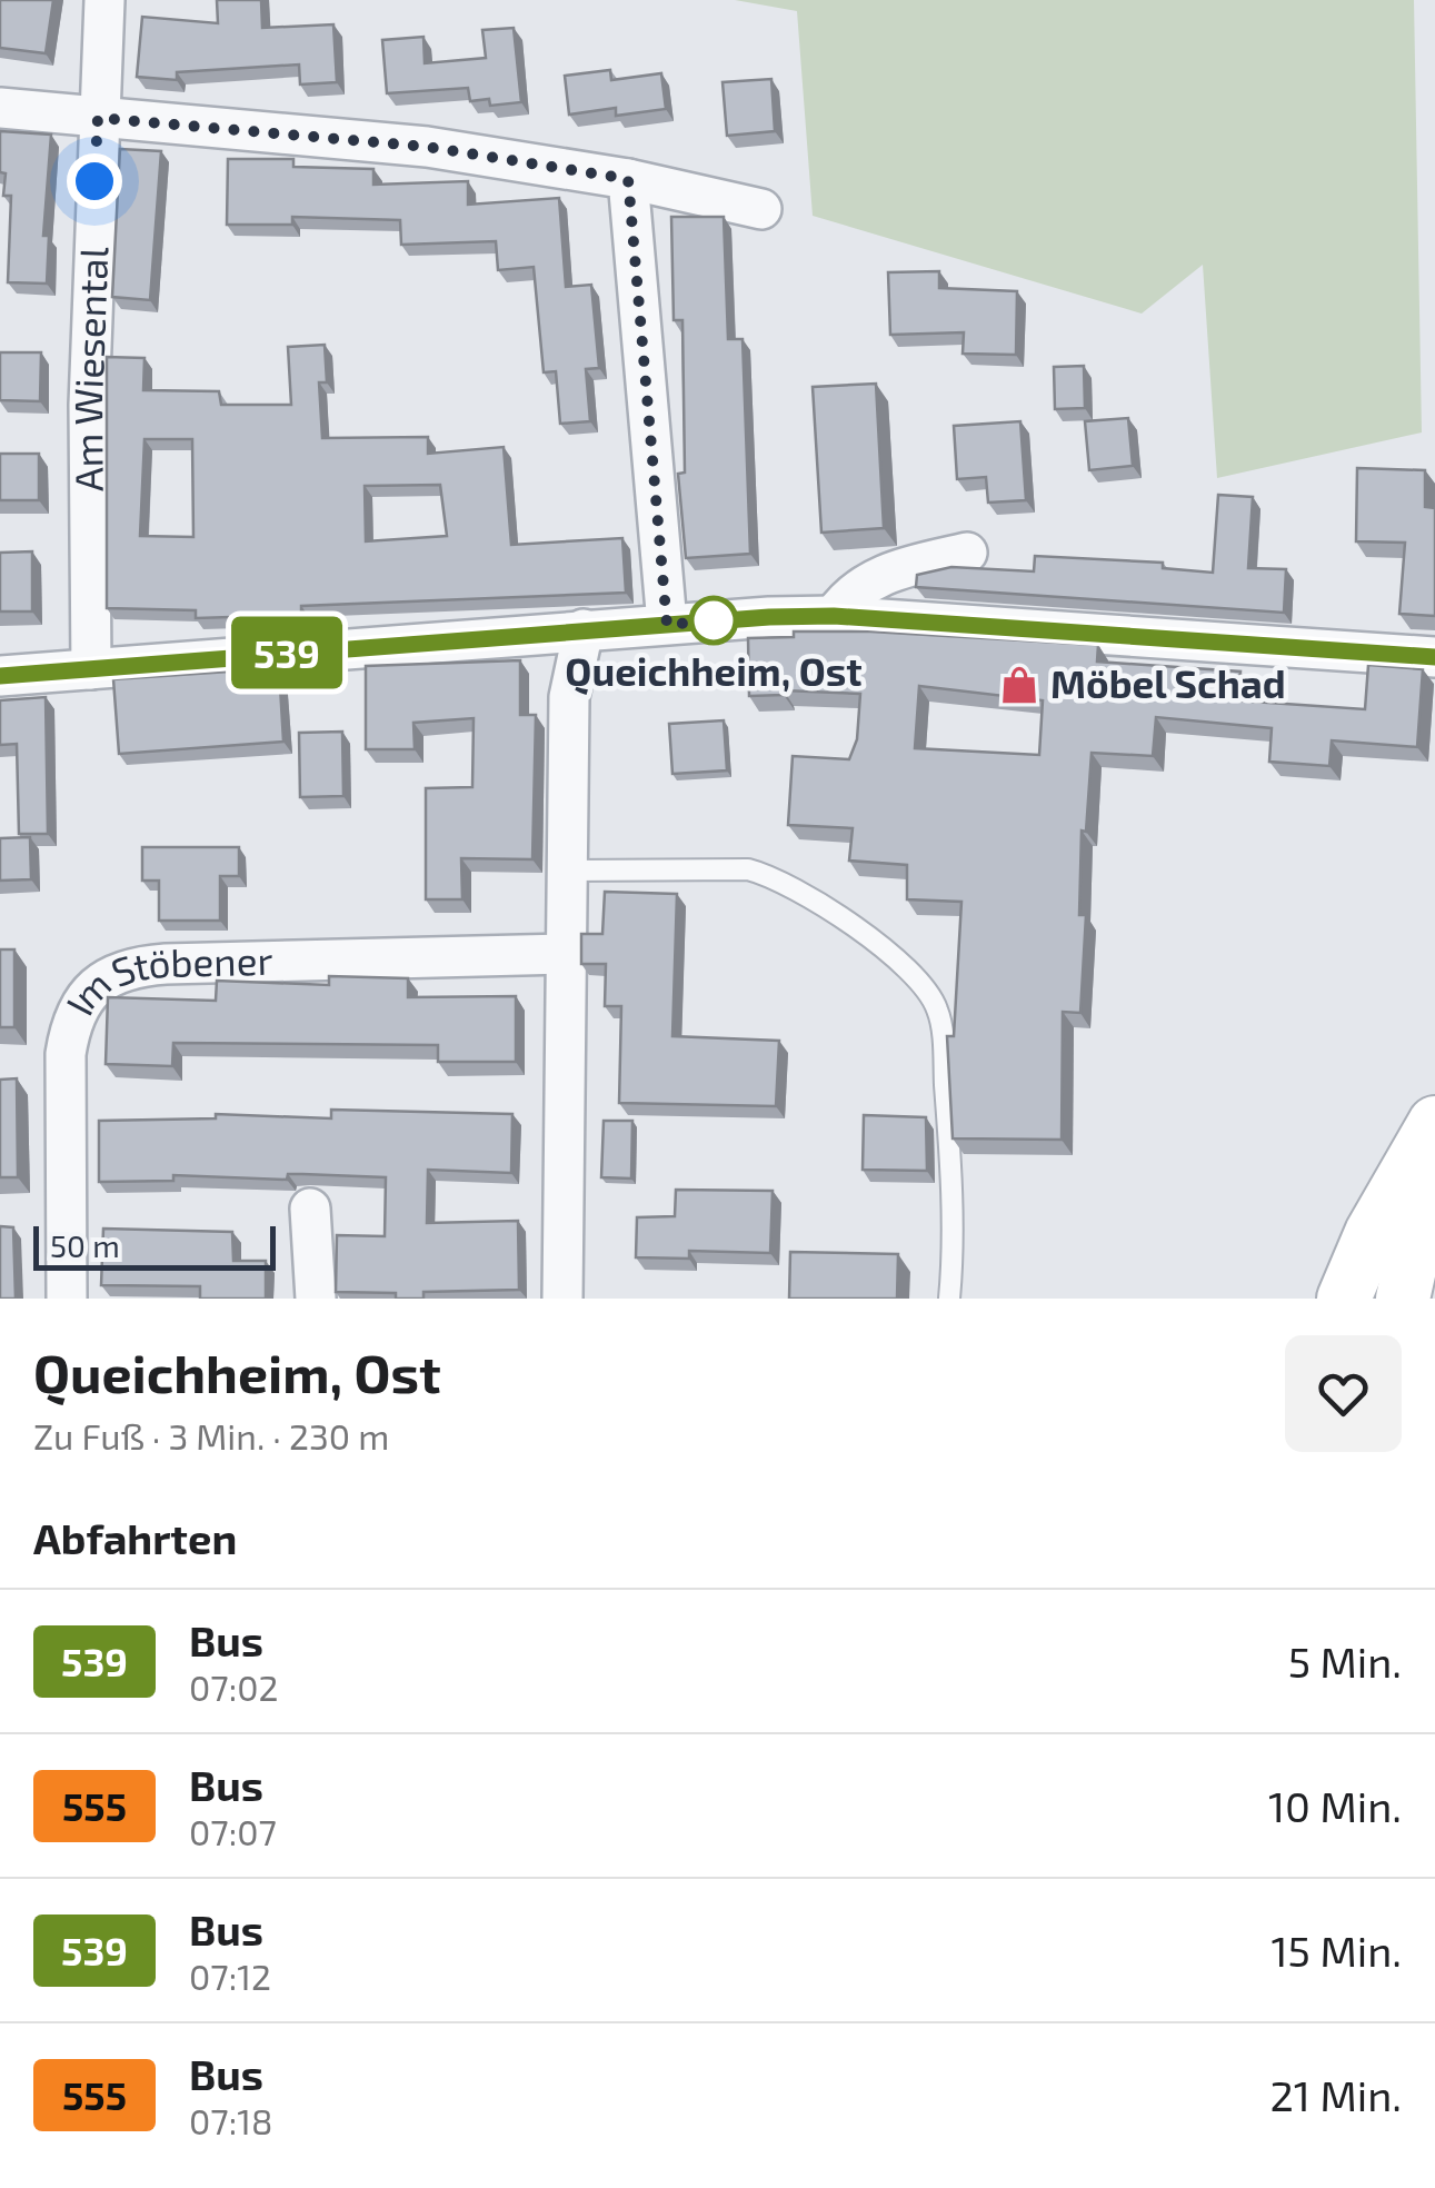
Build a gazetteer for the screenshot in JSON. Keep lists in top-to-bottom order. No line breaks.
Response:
{"streets":{"street":["Am Wiesental","Im Stöbener"]},"places":{"other":["Queichheim, Ost"],"shop":["Möbel Schad"]},"lines":["bus line 539"],"scale_bar":"50 m","page":{"on_map":"539","scale":"50 m","heading":[["Queichheim, Ost","Zu Fuß · 3 Min. · 230 m"],"Abfahrten"],"list":[{"mark":"539","name":"Bus","note":"07:02","value":"5 Min."},{"mark":"555","name":"Bus","note":"07:07","value":"10 Min."},{"mark":"539","name":"Bus","note":"07:12","value":"15 Min."},{"mark":"555","name":"Bus","note":"07:18","value":"21 Min."}]}}
